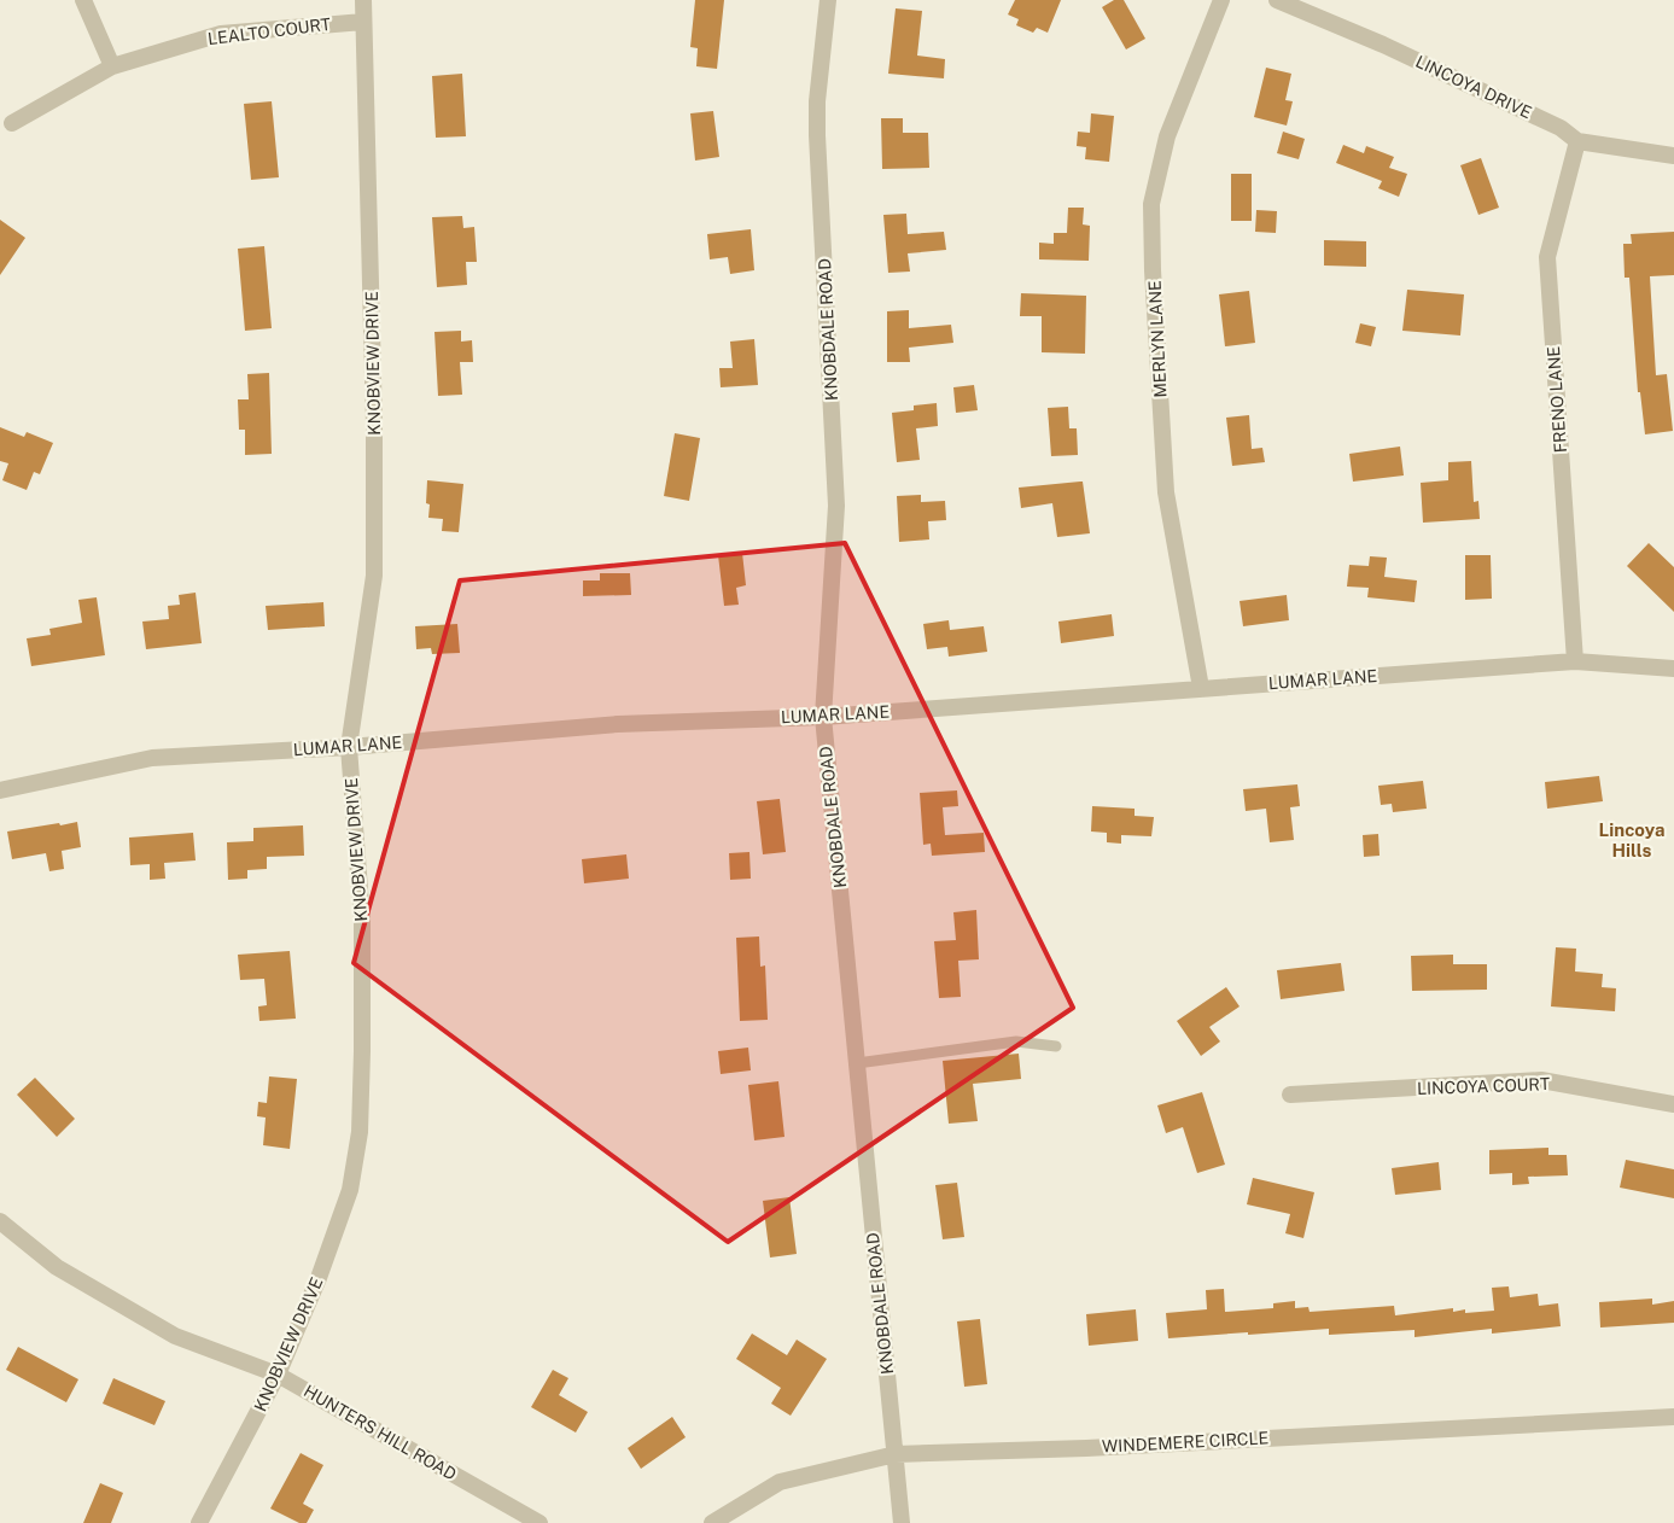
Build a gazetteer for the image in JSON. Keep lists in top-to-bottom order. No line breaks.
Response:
{"streets":{"street":["LEALTO COURT","LINCOYA DRIVE","KNOBDALE ROAD","MERLYN LANE","KNOBVIEW DRIVE","FRENO LANE","LUMAR LANE","LINCOYA COURT","HUNTERS HILL ROAD","WINDEMERE CIRCLE"]},"crossings":[["LEALTO COURT","KNOBVIEW DRIVE"],["LINCOYA DRIVE","FRENO LANE"],["KNOBDALE ROAD","LUMAR LANE"],["KNOBDALE ROAD","WINDEMERE CIRCLE"],["MERLYN LANE","LUMAR LANE"],["KNOBVIEW DRIVE","LUMAR LANE"],["KNOBVIEW DRIVE","HUNTERS HILL ROAD"],["FRENO LANE","LUMAR LANE"]],"districts":["Lincoya Hills"]}
